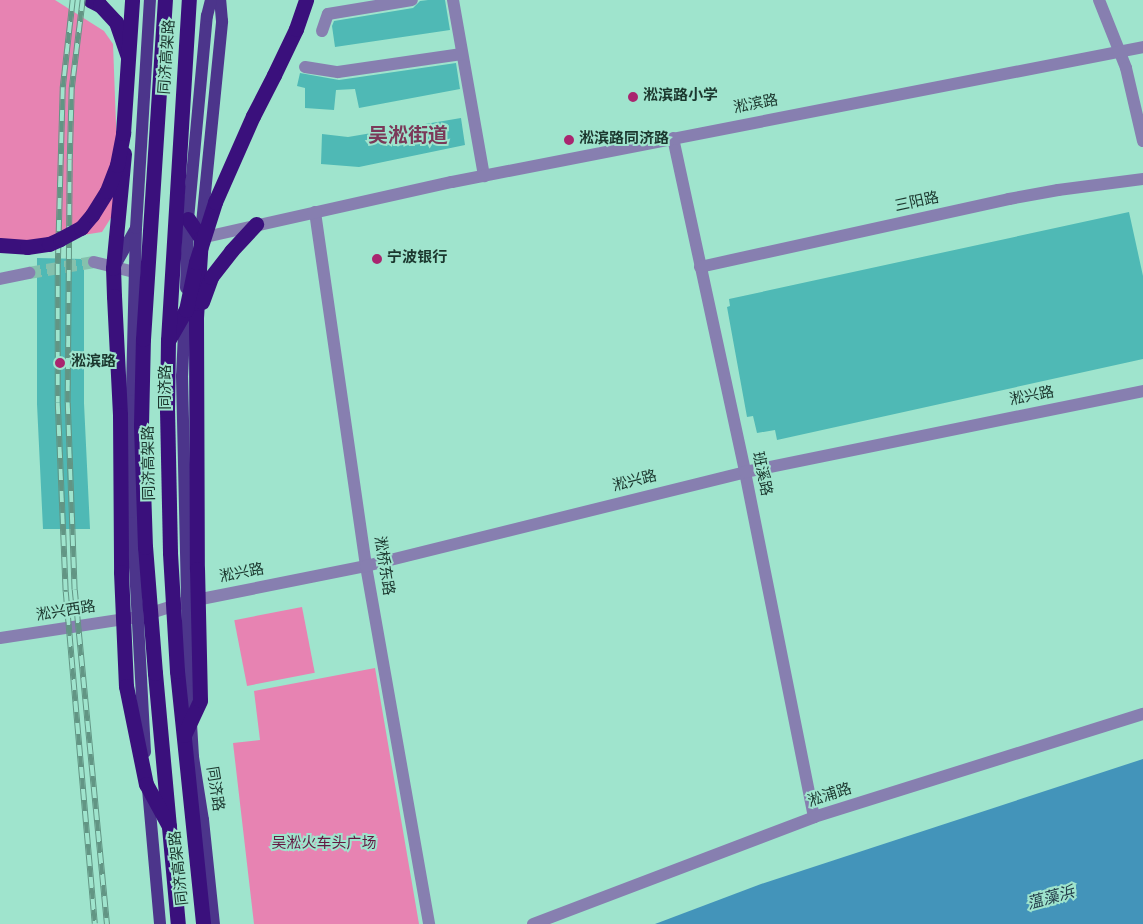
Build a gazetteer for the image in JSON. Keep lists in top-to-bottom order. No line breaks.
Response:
{"streets":{"highway":["同济高架路"],"main road":["同济路"],"street":["淞滨路","三阳路","淞兴路","班溪路","淞桥东路","淞兴西路","淞浦路"]},"crossings":[["淞滨路","班溪路"],["淞滨路","淞桥东路"],["三阳路","班溪路"],["同济路","淞兴路"],["淞兴路","班溪路"],["淞兴路","淞桥东路"],["淞兴路","淞兴西路"],["班溪路","淞浦路"]],"districts":["吴淞街道"],"water":["蕰藻浜"],"parks":["吴淞火车头广场"],"places":["淞滨路小学","淞滨路同济路","宁波银行","淞滨路"]}
